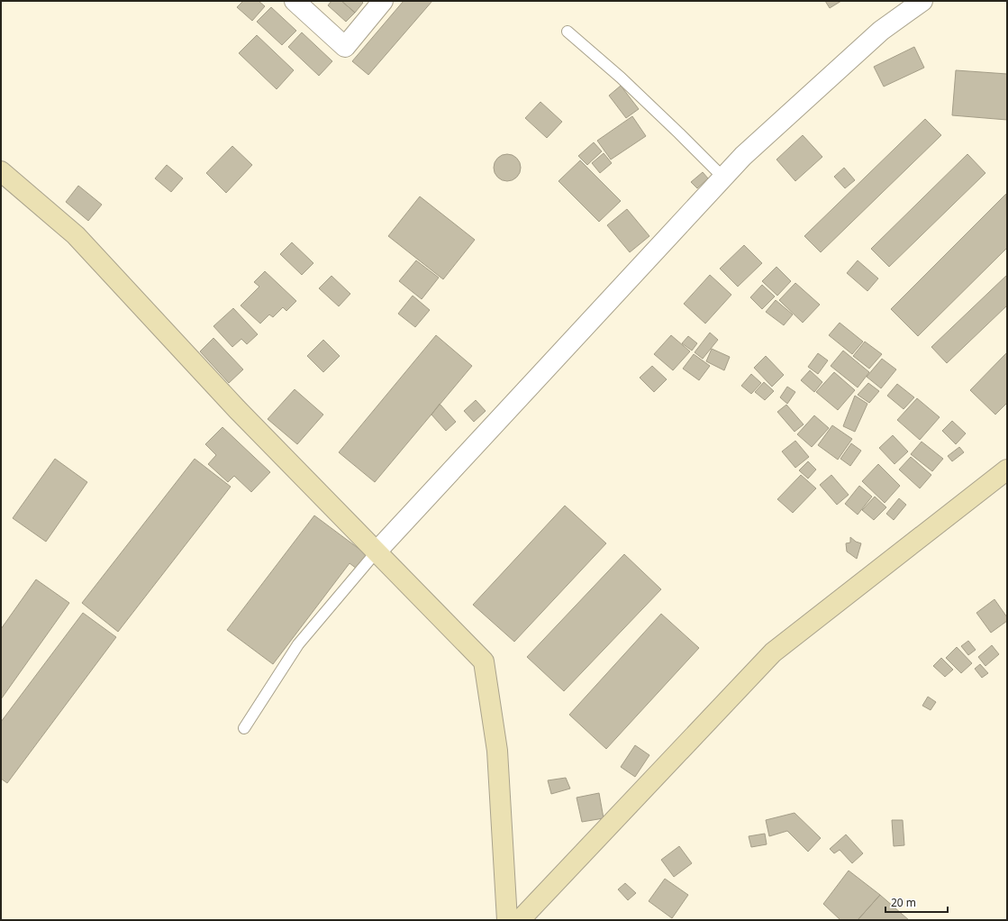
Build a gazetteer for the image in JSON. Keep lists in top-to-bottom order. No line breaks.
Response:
{"scale_bar":"20 m"}
